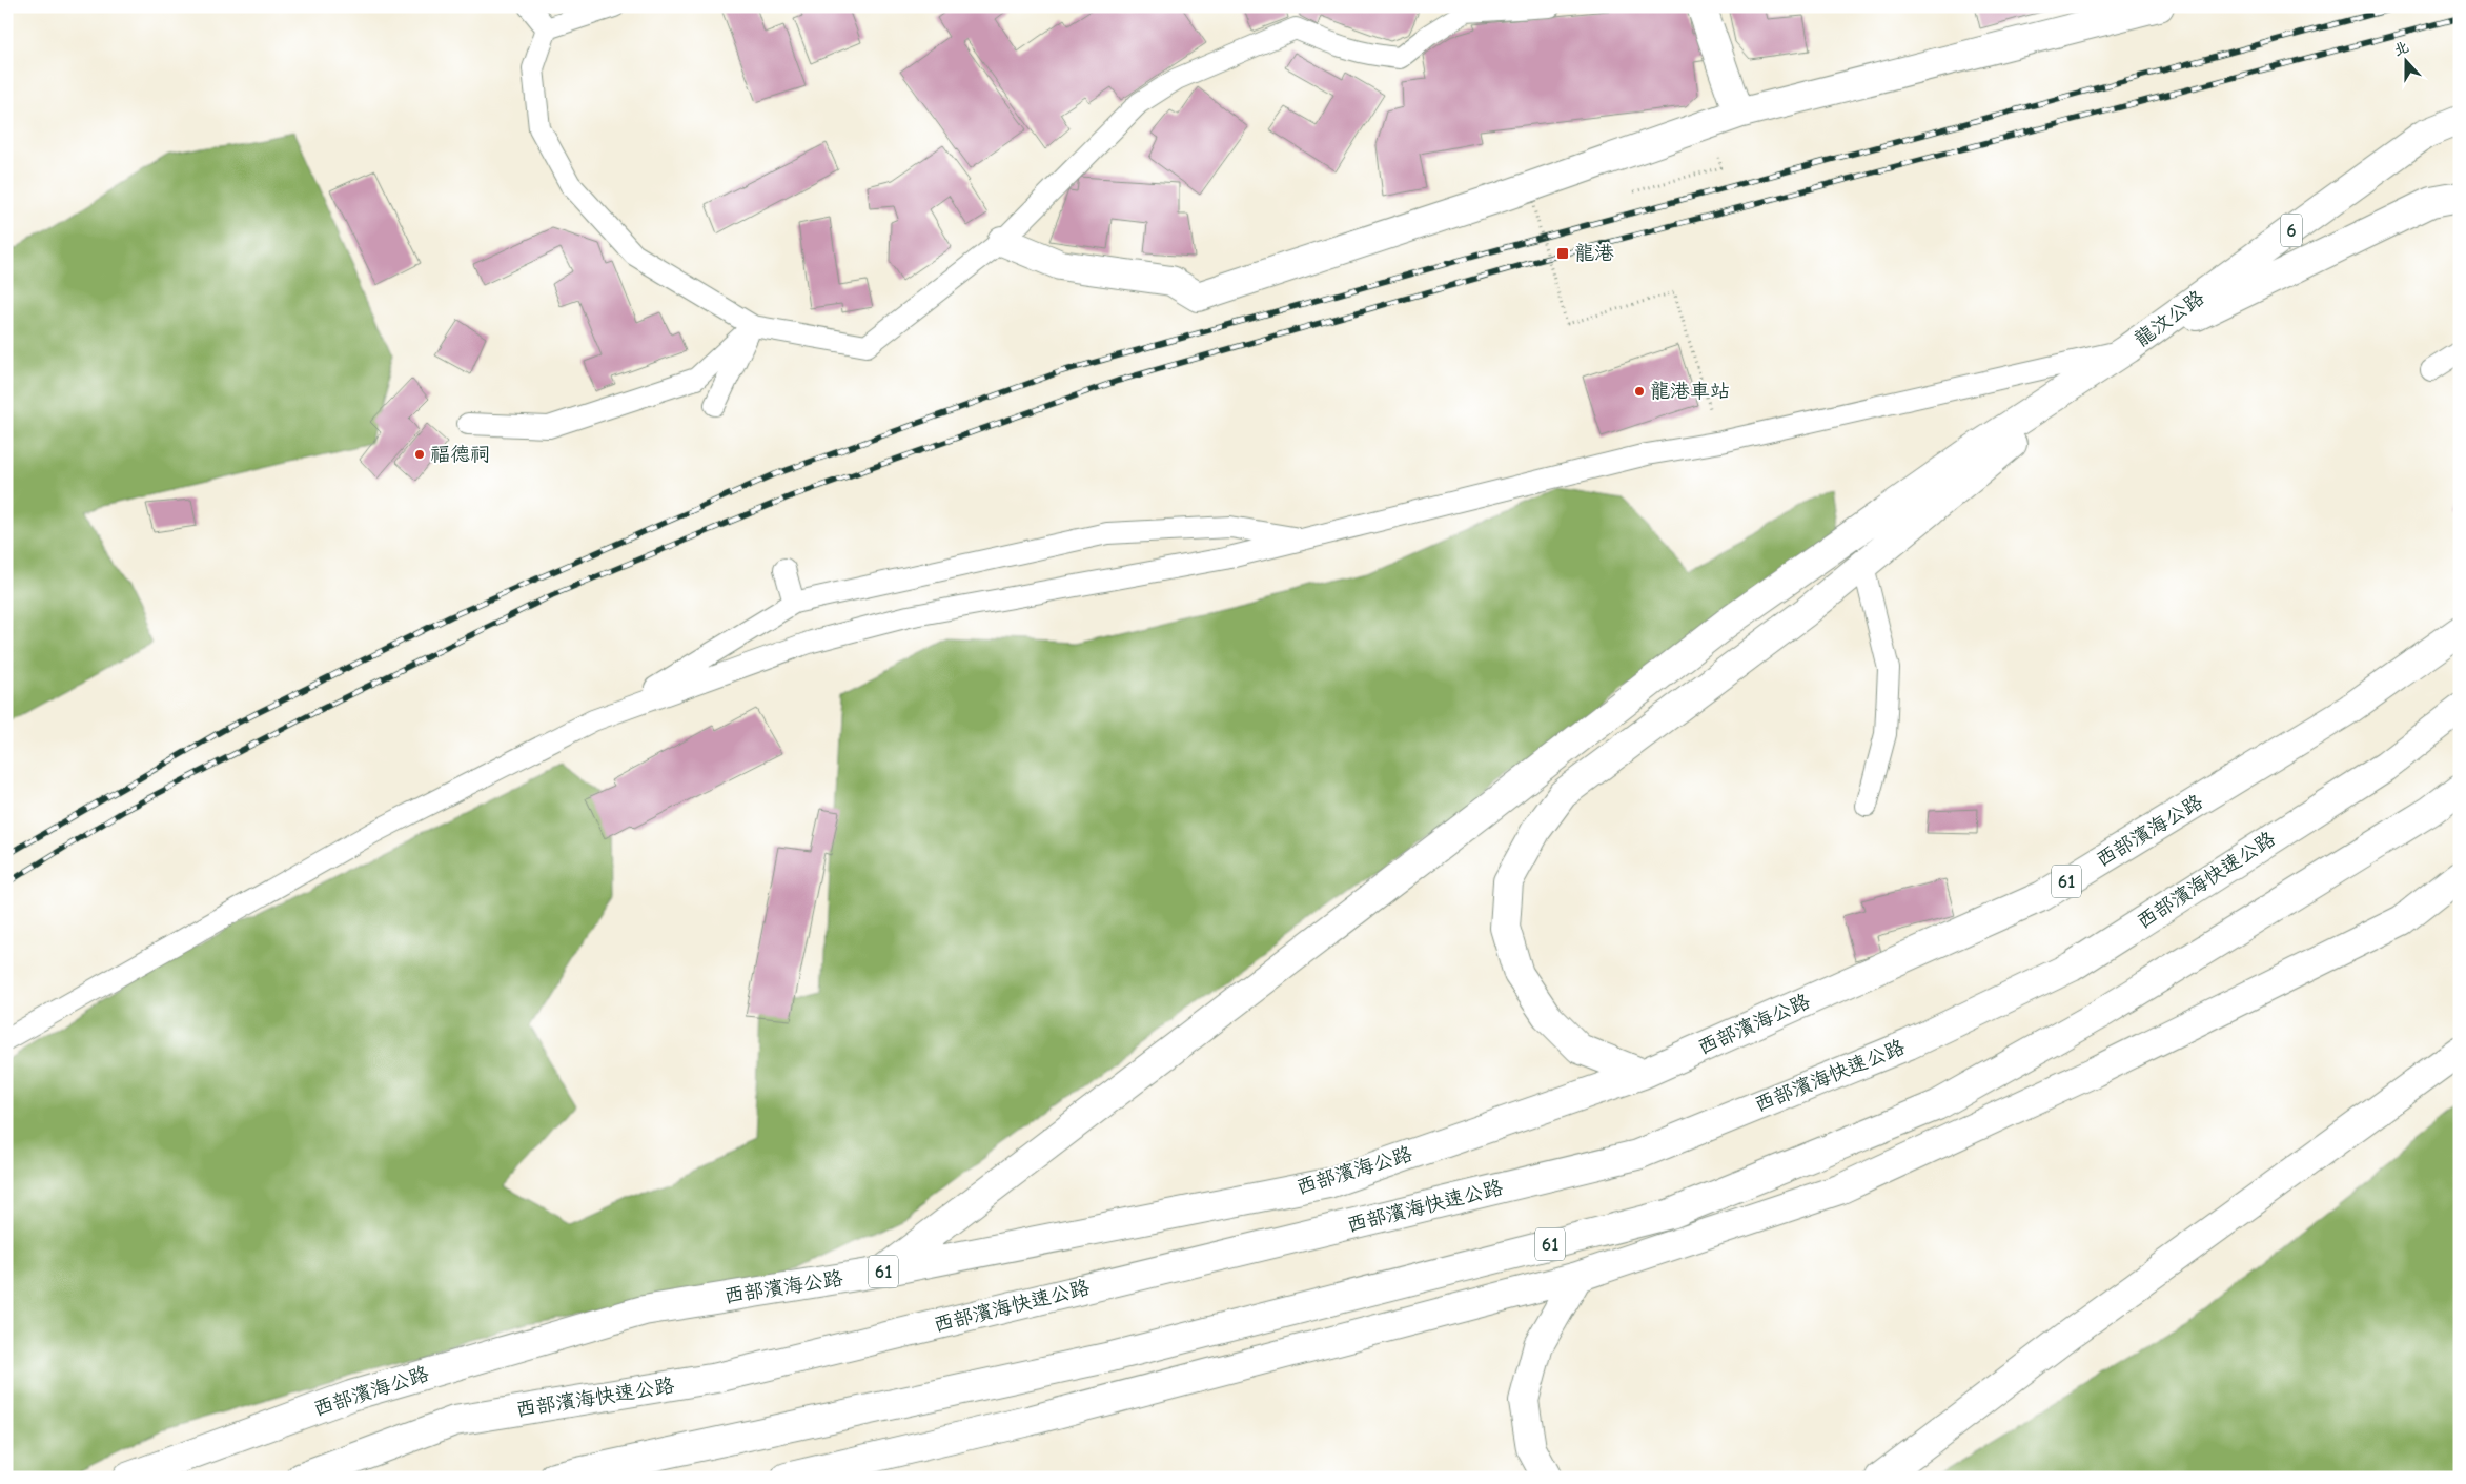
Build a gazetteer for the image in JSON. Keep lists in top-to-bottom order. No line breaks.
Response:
{"streets":{"main road":["6","龍汶公路","西部濱海公路","西部濱海快速公路","61"]},"places":{"transit":["龍港"],"other":["龍港車站","福德祠"]},"north":"top"}
